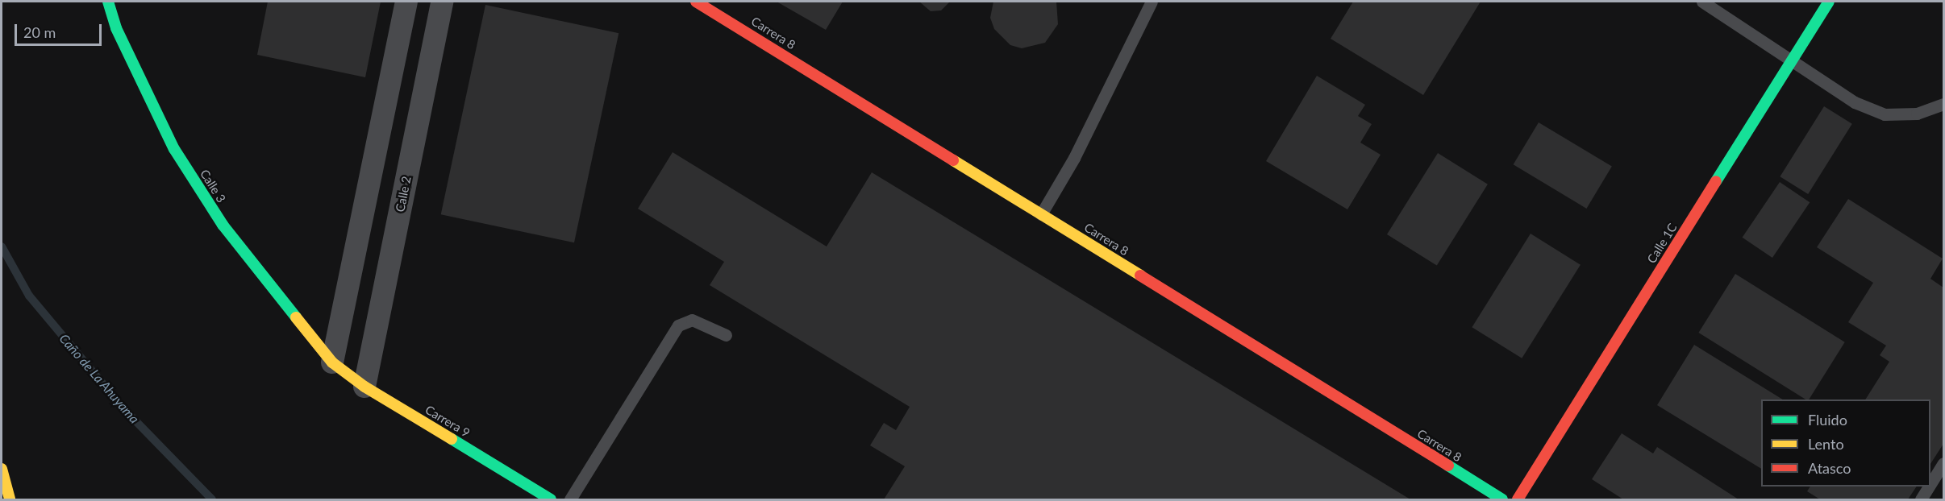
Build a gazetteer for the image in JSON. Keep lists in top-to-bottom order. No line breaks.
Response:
{"streets":{"main road":["Carrera 8","Calle 3","Calle 1C","Carrera 9"],"street":["Calle 2"]},"crossings":[["Calle 3","Carrera 9"],["Calle 2","Carrera 9"]],"water":["Caño de La Ahuyama"],"legend":["Fluido","Lento","Atasco"],"scale_bar":"20 m"}
